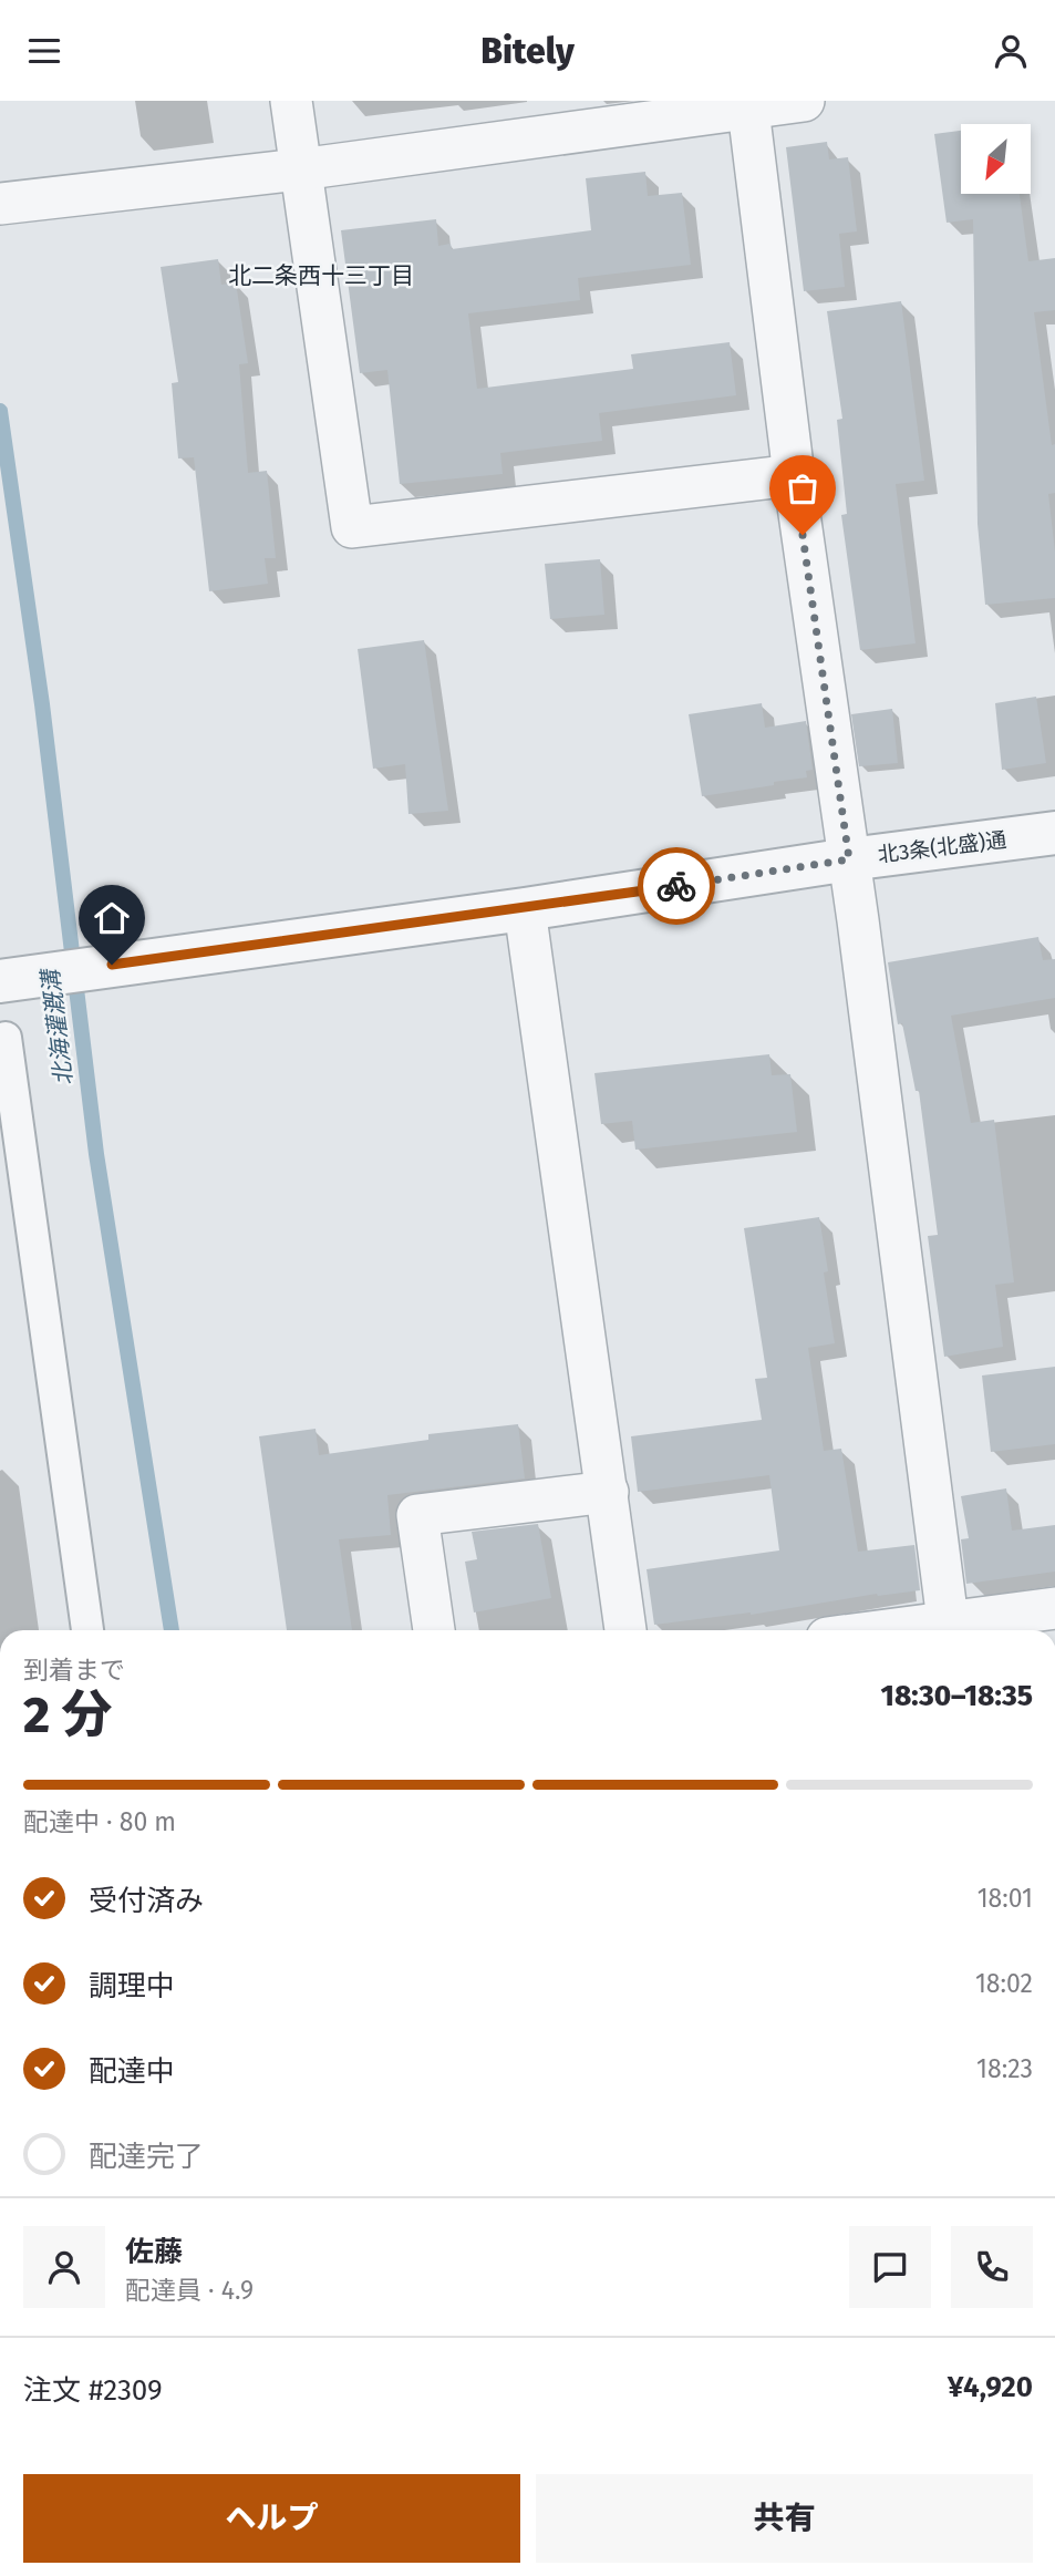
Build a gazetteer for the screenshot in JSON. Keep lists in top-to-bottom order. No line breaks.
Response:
{"streets":{"street":["北3条(北盛)通"]},"districts":["北二条西十三丁目"],"water":["北海灌漑溝"],"north":"bottom left","page":{"header":"Bitely","heading":["2 分","到着まで","18:30–18:35"],"panel":["佐藤","配達員 · 4.9","注文 #2309","¥4,920"],"bar":"配達中 · 80 m","list":[["受付済み","18:01"],["調理中","18:02"],["配達中","18:23"],"配達完了"],"buttons":["ヘルプ","共有"]}}
